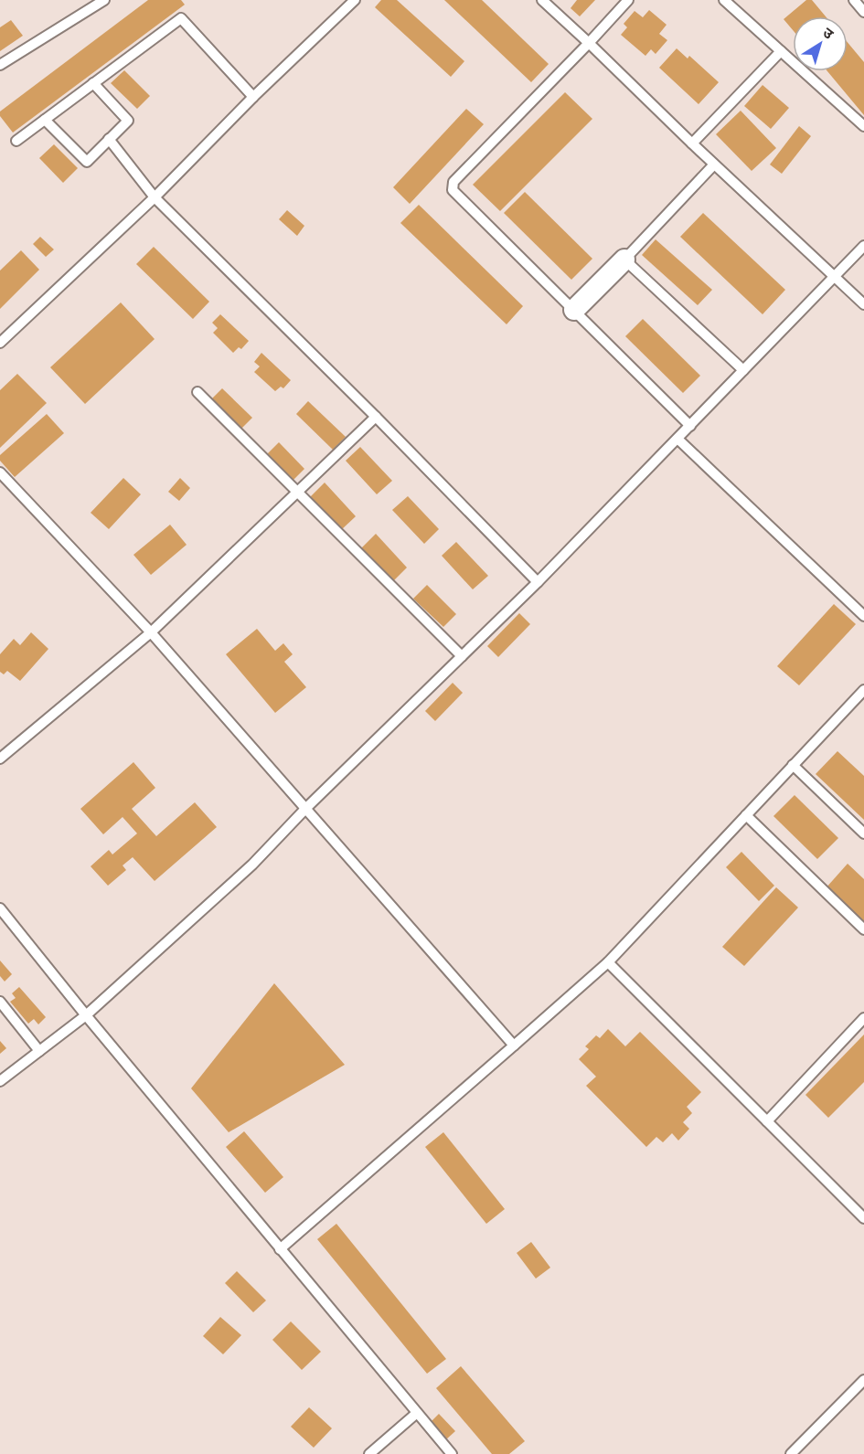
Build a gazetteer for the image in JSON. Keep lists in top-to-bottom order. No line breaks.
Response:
{"north":"top right"}
